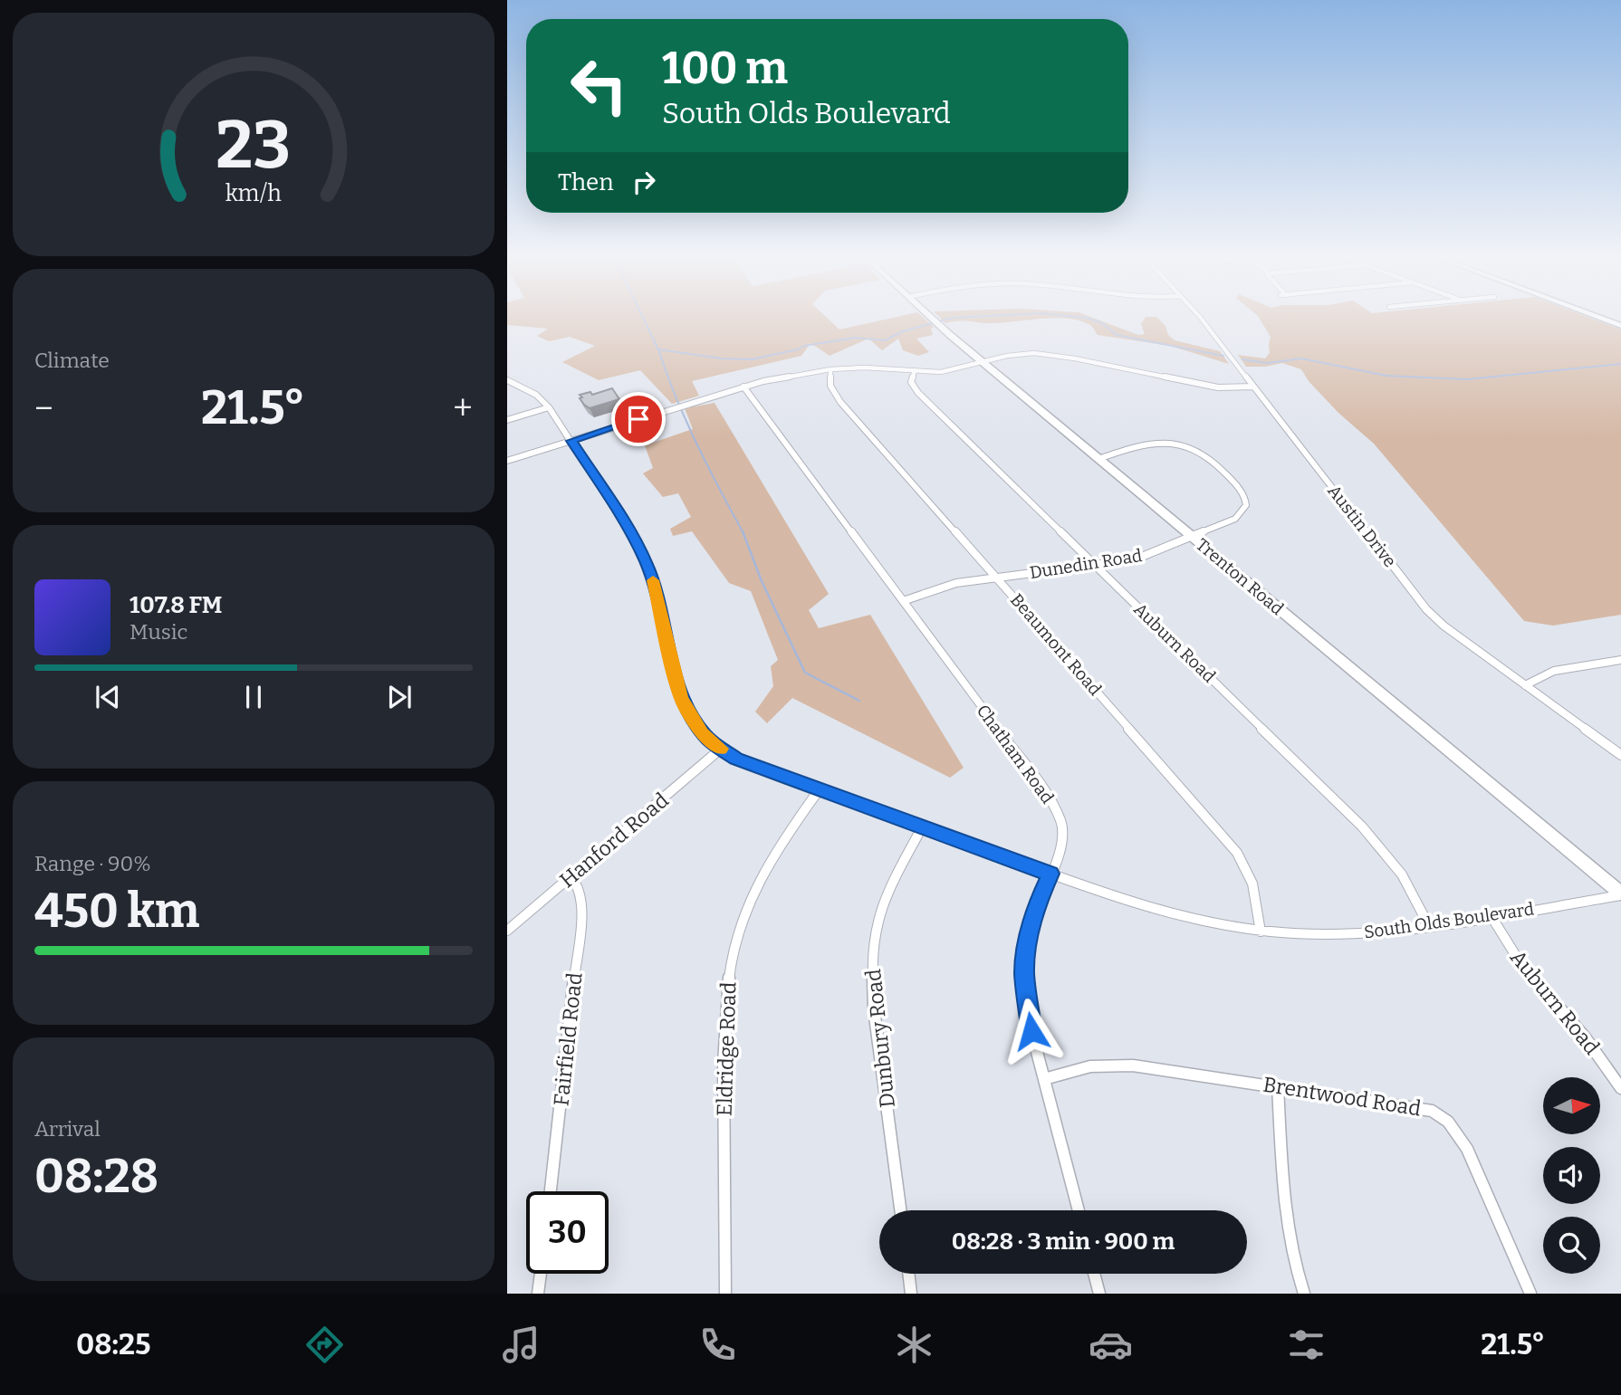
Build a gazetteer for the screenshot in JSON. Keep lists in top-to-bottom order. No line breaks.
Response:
{"streets":{"main road":["Trenton Road"],"street":["Austin Drive","Dunedin Road","Auburn Road","Beaumont Road","Chatham Road","Hanford Road","South Olds Boulevard","Dunbury Road","Fairfield Road","Eldridge Road","Brentwood Road"]},"crossings":[["Dunedin Road","Trenton Road"],["Dunedin Road","Auburn Road"],["Dunedin Road","Beaumont Road"],["Dunedin Road","Chatham Road"],["Trenton Road","South Olds Boulevard"],["Auburn Road","South Olds Boulevard"],["Beaumont Road","South Olds Boulevard"],["Chatham Road","South Olds Boulevard"],["Chatham Road","Brentwood Road"],["Hanford Road","South Olds Boulevard"],["Hanford Road","Fairfield Road"],["South Olds Boulevard","Dunbury Road"],["South Olds Boulevard","Eldridge Road"]],"north":"right","page":{"turn":["100 m","South Olds Boulevard"],"then":"Then","tile":["Climate",["Range · 90%","450 km"],["Arrival","08:28"]],"heat":["−","21.5°","+"],"song":["107.8 FM","Music"],"limit":"30","trip":"08:28 · 3 min · 900 m","tabs":["08:25","21.5°"],"gauge":["23","km/h"]}}
